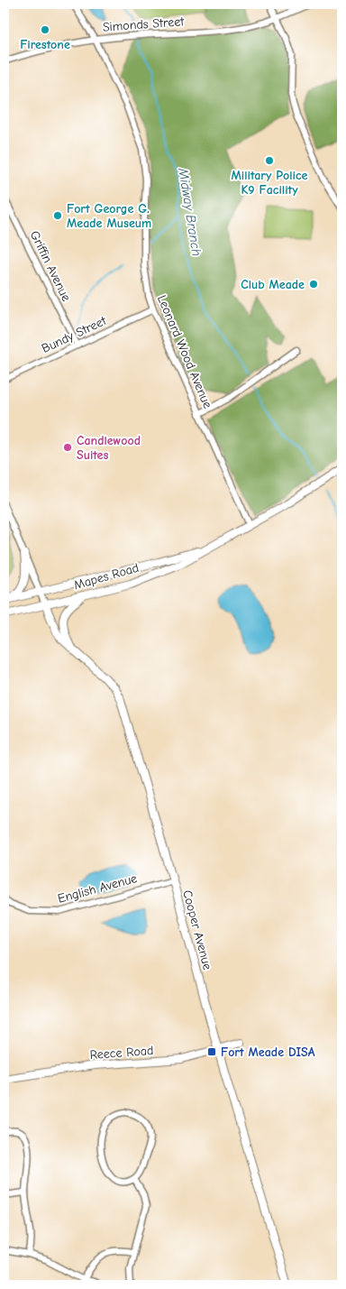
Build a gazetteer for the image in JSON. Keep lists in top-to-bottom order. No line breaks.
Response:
{"streets":{"street":["Simonds Street","Griffin Avenue","Bundy Street","Leonard Wood Avenue","Mapes Road","English Avenue","Cooper Avenue","Reece Road"]},"crossings":[["Simonds Street","Leonard Wood Avenue"],["Griffin Avenue","Bundy Street"],["Bundy Street","Leonard Wood Avenue"],["Leonard Wood Avenue","Mapes Road"],["Mapes Road","Cooper Avenue"],["English Avenue","Cooper Avenue"],["Cooper Avenue","Reece Road"]],"water":["Midway Branch"],"places":{"other":["Firestone","Military Police K9 Facility","Fort George G. Meade Museum","Club Meade","Candlewood Suites"],"transit":["Fort Meade DISA"]}}
